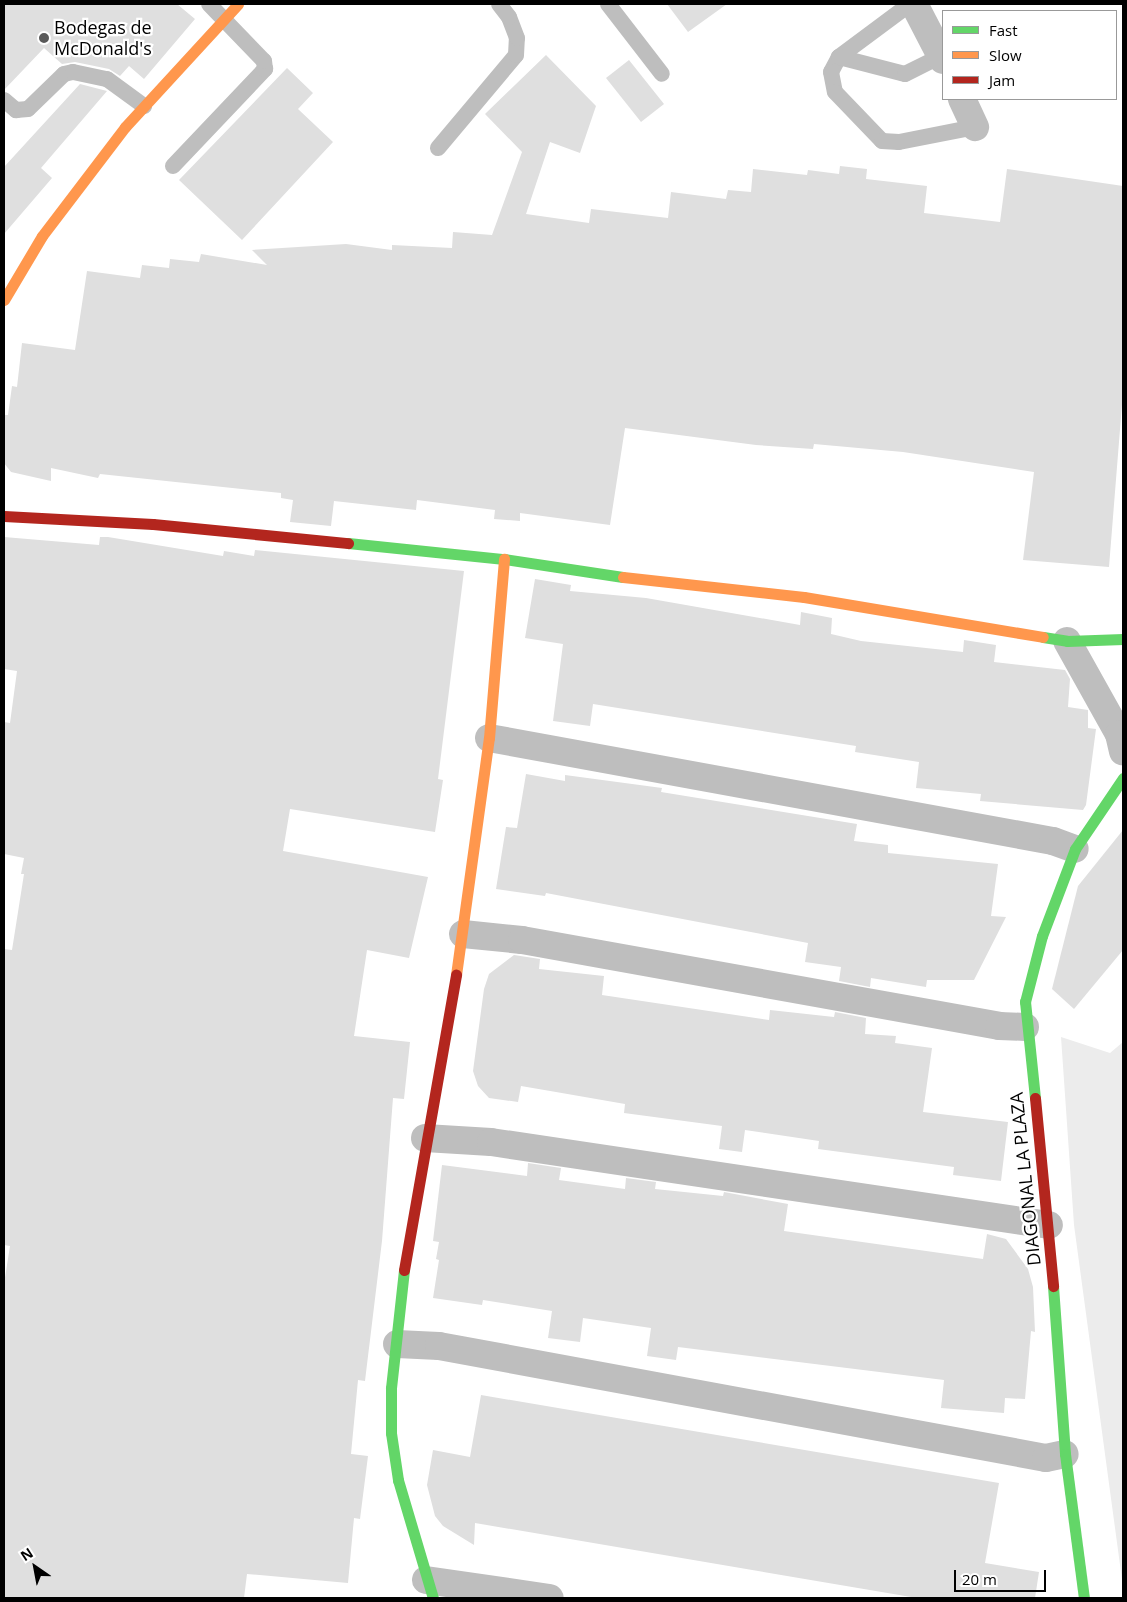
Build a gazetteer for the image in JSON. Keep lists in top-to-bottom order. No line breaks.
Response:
{"streets":{"street":["DIAGONAL LA PLAZA"]},"places":["Bodegas de McDonald's"],"legend":["Fast","Slow","Jam"],"scale_bar":"20 m","north":"top left"}
